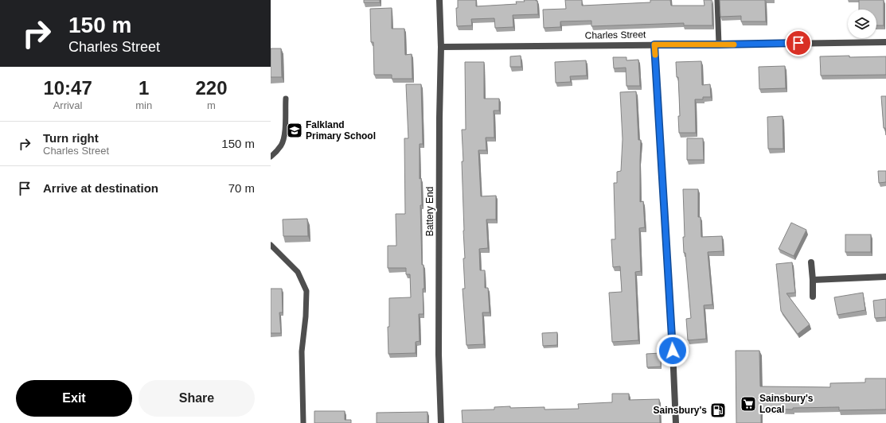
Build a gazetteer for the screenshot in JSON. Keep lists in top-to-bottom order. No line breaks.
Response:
{"streets":{"street":["Charles Street","Battery End"]},"crossings":[["Charles Street","Battery End"]],"places":{"school or university":["Falkland Primary School"],"supermarket":["Sainsbury's Local"],"fuel station":["Sainsbury's"]},"page":{"turn":["150 m","Charles Street"],"eta":["10:47","Arrival","1","min","220","m"],"list":[{"name":"Turn right","note":"Charles Street","value":"150 m"},{"name":"Arrive at destination","value":"70 m"}],"buttons":["Exit","Share"]}}
